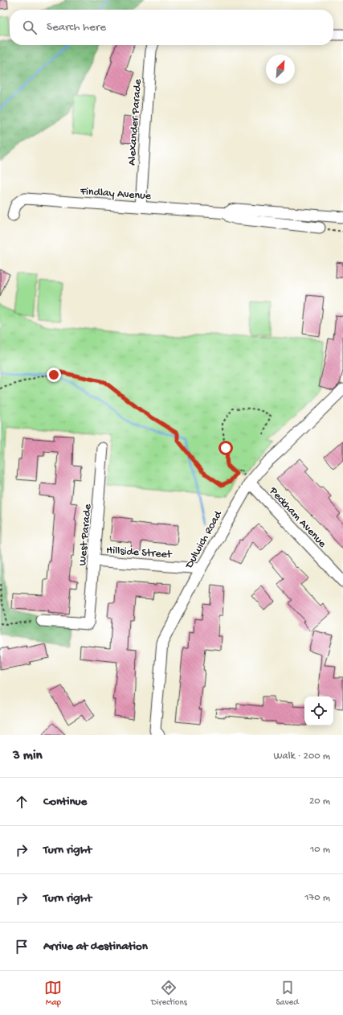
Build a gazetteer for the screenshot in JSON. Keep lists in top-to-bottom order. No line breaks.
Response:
{"streets":{"street":["Alexander Parade","Findlay Avenue","Peckham Avenue","West Parade","Dulwich Road","Hillside Street"]},"crossings":[["Alexander Parade","Findlay Avenue"],["Peckham Avenue","Dulwich Road"],["West Parade","Hillside Street"],["Dulwich Road","Hillside Street"]],"north":"top right","page":{"search":"Search here","heading":["3 min","Walk · 200 m"],"list":[["Continue","20 m"],["Turn right","10 m"],["Turn right","170 m"],"Arrive at destination"],"nav":["Map","Directions","Saved"]}}
